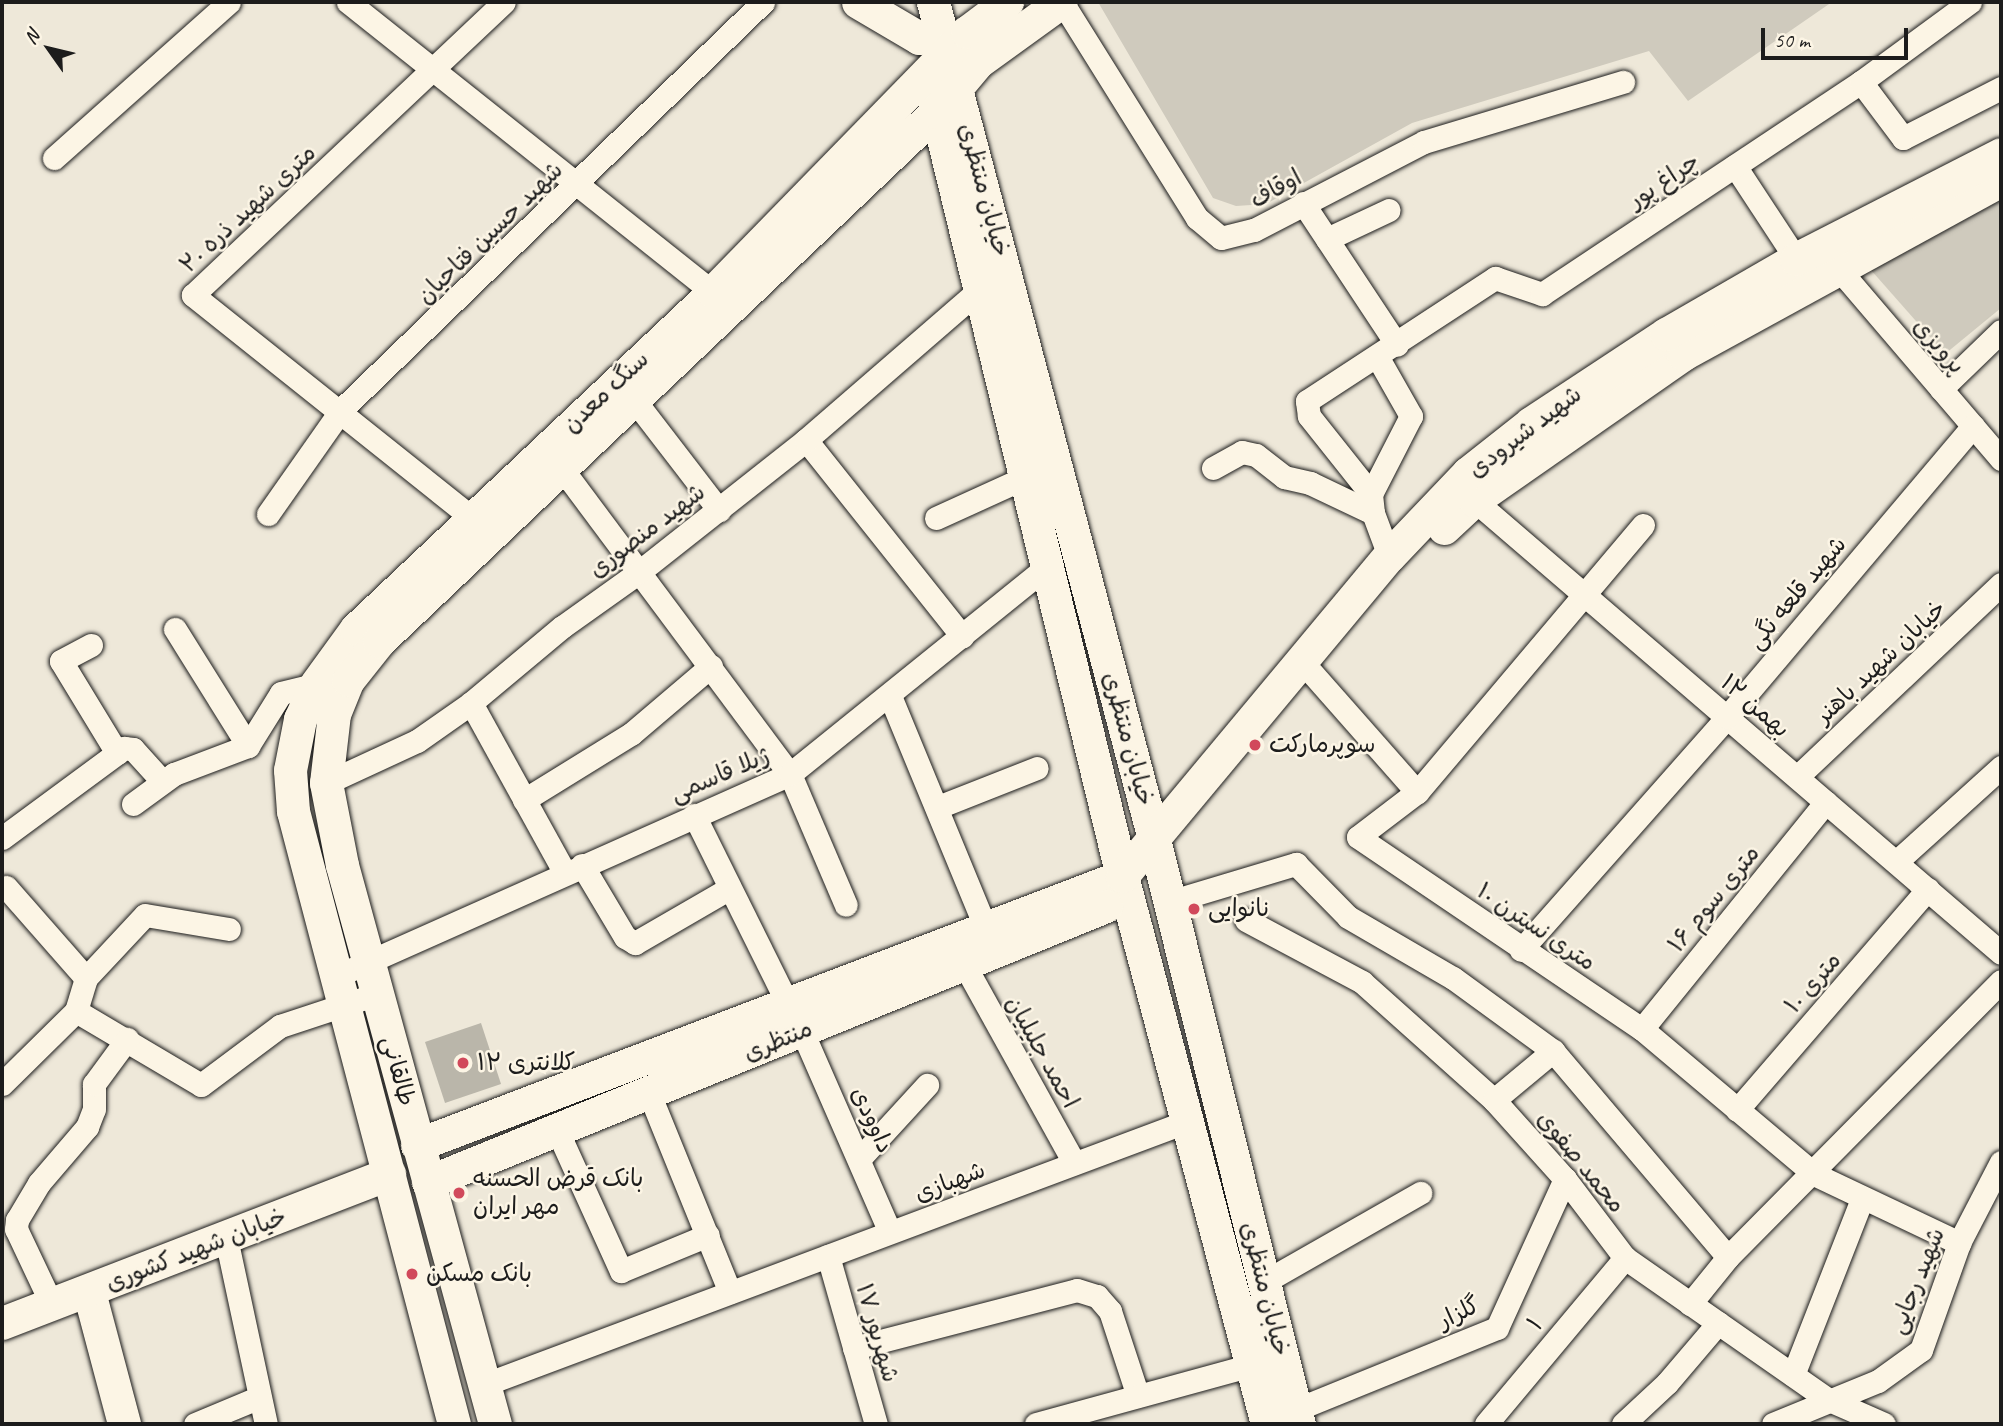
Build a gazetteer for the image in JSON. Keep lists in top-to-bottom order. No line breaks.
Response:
{"streets":{"main road":["خیابان منتظری","سنگ معدن","شهید شیرودی","منتظری","طالقانی","خیابان شهید کشوری"],"street":["چراغ پور","اوقاف","۲۰ متری شهید ذره","شهید حسین فتاحیان","پرویزی","شهید منصوری","شهید قلعه نگی","خیابان شهید باهنر","۱۲ بهمن","ژیلا قاسمی","۱۶ متری سوم","۱۰ متری نسترن","۱۰ متری","احمد جلیلیان","داوودی","محمد صفوی","شهبازی","شهید رجایی","گلزار","۱","۱۷ شهریور"]},"crossings":[["خیابان منتظری","سنگ معدن"],["خیابان منتظری","شهید شیرودی"],["خیابان منتظری","شهید منصوری"],["خیابان منتظری","ژیلا قاسمی"],["خیابان منتظری","منتظری"],["خیابان منتظری","شهبازی"],["خیابان منتظری","گلزار"],["۲۰ متری شهید ذره","شهید حسین فتاحیان"],["۲۰ متری شهید ذره","سنگ معدن"],["پرویزی","شهید شیرودی"],["پرویزی","شهید قلعه نگی"],["سنگ معدن","طالقانی"],["شهید شیرودی","۱۲ بهمن"],["شهید منصوری","طالقانی"],["شهید قلعه نگی","۱۲ بهمن"],["شهید قلعه نگی","۱۰ متری نسترن"],["خیابان شهید باهنر","۱۲ بهمن"],["۱۲ بهمن","۱۶ متری سوم"],["۱۲ بهمن","۱۰ متری نسترن"],["۱۲ بهمن","۱۰ متری"],["ژیلا قاسمی","طالقانی"],["۱۶ متری سوم","۱۰ متری نسترن"],["۱۰ متری نسترن","۱۰ متری"],["۱۰ متری نسترن","شهید رجایی"],["منتظری","احمد جلیلیان"],["منتظری","طالقانی"],["منتظری","داوودی"],["احمد جلیلیان","شهبازی"],["طالقانی","شهبازی"],["طالقانی","خیابان شهید کشوری"],["داوودی","شهبازی"],["محمد صفوی","شهید رجایی"],["محمد صفوی","گلزار"],["محمد صفوی","۱"],["شهبازی","۱۷ شهریور"]],"places":["سوپرمارکت","نانوایی","کلانتری ۱۲","بانک قرض الحسنه مهر ایران","بانک مسکن"],"scale_bar":"50 m","north":"top left"}
